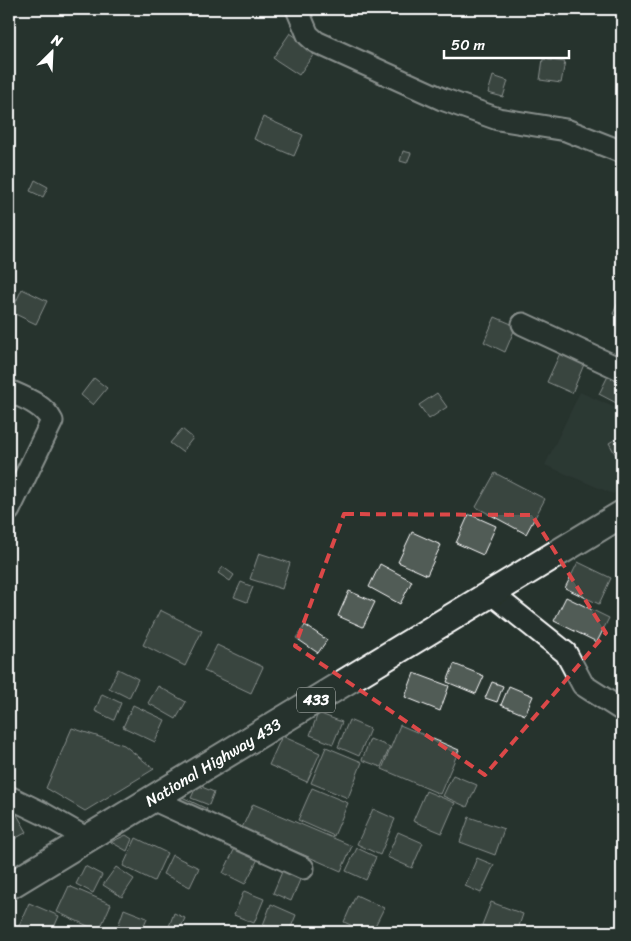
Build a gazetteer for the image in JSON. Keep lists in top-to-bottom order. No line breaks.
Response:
{"streets":{"main road":["433","National Highway 433"]},"scale_bar":"50 m","north":"top right"}
